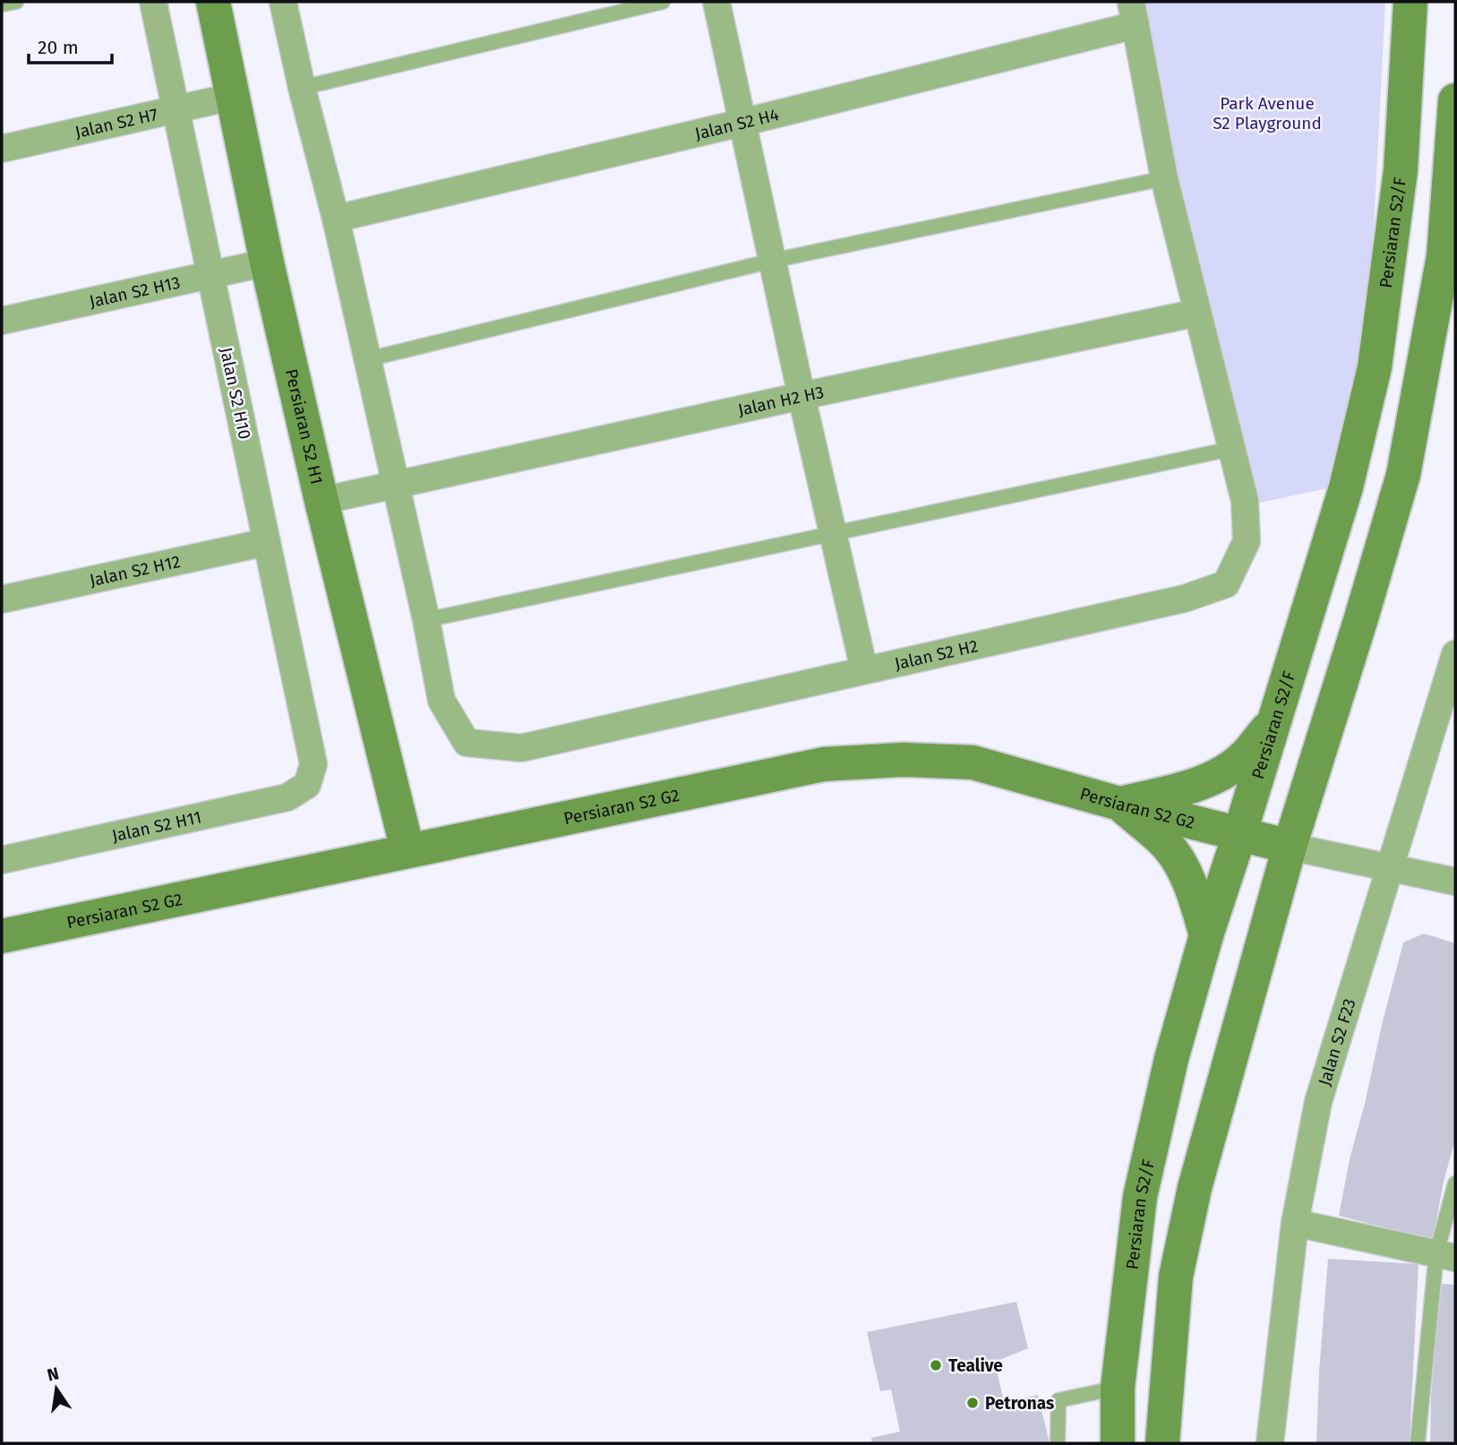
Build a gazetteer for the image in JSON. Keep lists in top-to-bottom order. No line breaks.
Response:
{"streets":{"main road":["Persiaran S2/F","Persiaran S2 H1","Persiaran S2 G2"],"street":["Jalan S2 H7","Jalan S2 H4","Jalan S2 H13","Jalan S2 H10","Jalan H2 H3","Jalan S2 H12","Jalan S2 H2","Jalan S2 H11","Jalan S2 F23"]},"crossings":[["Jalan S2 H7","Jalan S2 H10"],["Jalan S2 H7","Persiaran S2 H1"],["Persiaran S2/F","Persiaran S2 G2"],["Jalan S2 H13","Jalan S2 H10"],["Jalan S2 H13","Persiaran S2 H1"],["Jalan S2 H10","Jalan S2 H12"],["Jalan S2 H10","Jalan S2 H11"],["Jalan H2 H3","Persiaran S2 H1"],["Persiaran S2 H1","Persiaran S2 G2"]],"parks":["Park Avenue S2 Playground"],"places":["Tealive","Petronas"],"scale_bar":"20 m","north":"top"}
